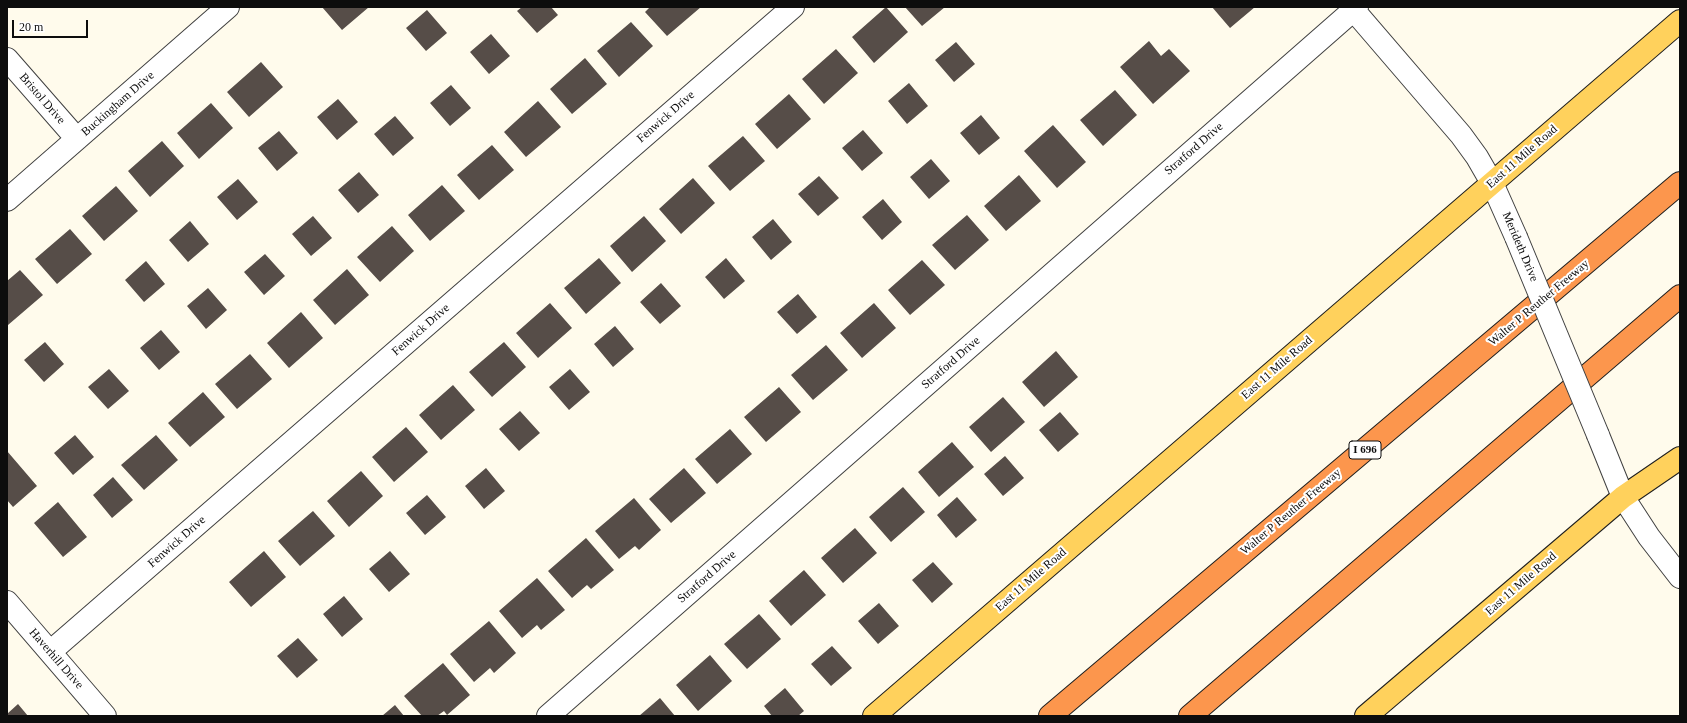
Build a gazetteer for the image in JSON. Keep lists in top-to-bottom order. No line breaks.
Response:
{"streets":{"highway":["Walter P Reuther Freeway","I 696"],"main road":["East 11 Mile Road"],"street":["Bristol Drive","Buckingham Drive","Fenwick Drive","Stratford Drive","Merideth Drive","Haverhill Drive"]},"crossings":[["Bristol Drive","Buckingham Drive"],["Fenwick Drive","Haverhill Drive"],["Stratford Drive","Merideth Drive"],["East 11 Mile Road","Merideth Drive"]],"scale_bar":"20 m"}
